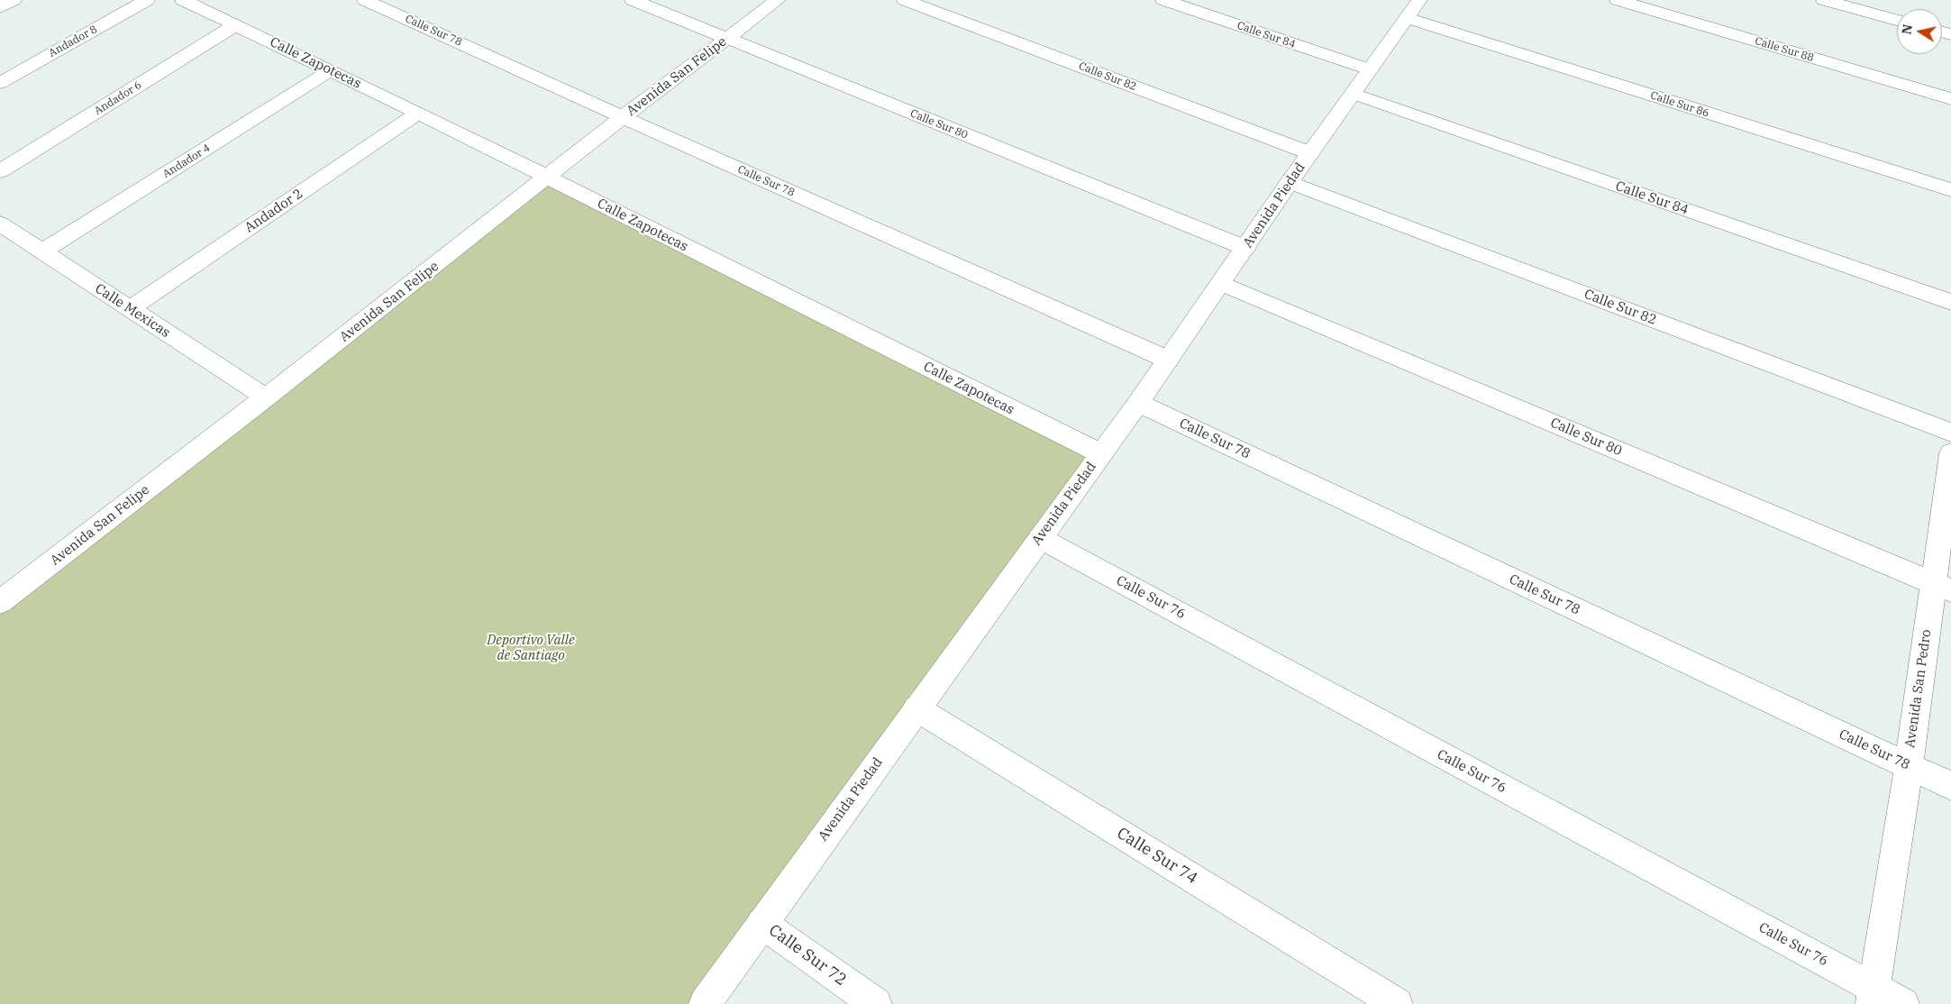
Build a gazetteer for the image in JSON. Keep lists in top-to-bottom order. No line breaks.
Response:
{"streets":{"street":["Calle Sur 78","Calle Sur 84","Andador 8","Calle Sur 88","Calle Zapotecas","Avenida San Felipe","Calle Sur 82","Andador 6","Calle Sur 86","Calle Sur 80","Andador 4","Avenida Piedad","Andador 2","Calle Mexicas","Calle Sur 76","Avenida San Pedro","Calle Sur 74","Calle Sur 72"]},"crossings":[["Calle Sur 78","Avenida San Felipe"],["Calle Sur 78","Avenida Piedad"],["Calle Sur 78","Avenida San Pedro"],["Calle Sur 84","Avenida Piedad"],["Calle Zapotecas","Avenida San Felipe"],["Calle Zapotecas","Andador 6"],["Calle Zapotecas","Andador 4"],["Calle Zapotecas","Avenida Piedad"],["Calle Zapotecas","Andador 2"],["Avenida San Felipe","Calle Sur 80"],["Avenida San Felipe","Calle Mexicas"],["Calle Sur 82","Avenida Piedad"],["Calle Sur 86","Avenida Piedad"],["Calle Sur 80","Avenida Piedad"],["Calle Sur 80","Avenida San Pedro"],["Andador 4","Calle Mexicas"],["Avenida Piedad","Calle Sur 76"],["Avenida Piedad","Calle Sur 74"],["Avenida Piedad","Calle Sur 72"],["Andador 2","Calle Mexicas"],["Calle Sur 76","Avenida San Pedro"]],"parks":["Deportivo Valle de Santiago"],"north":"left"}
